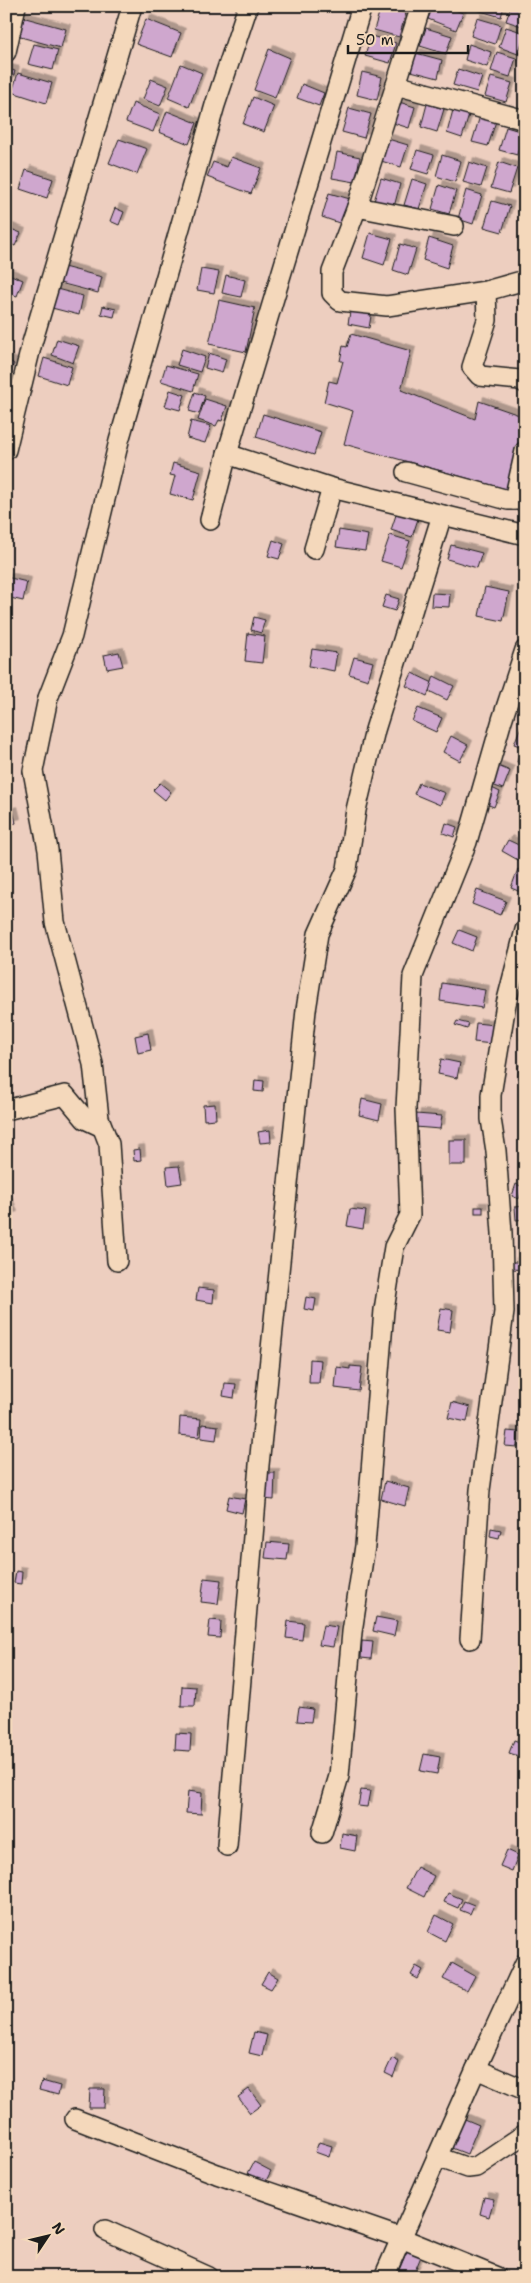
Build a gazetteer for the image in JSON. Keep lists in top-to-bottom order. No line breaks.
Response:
{"scale_bar":"50 m","north":"top right"}
